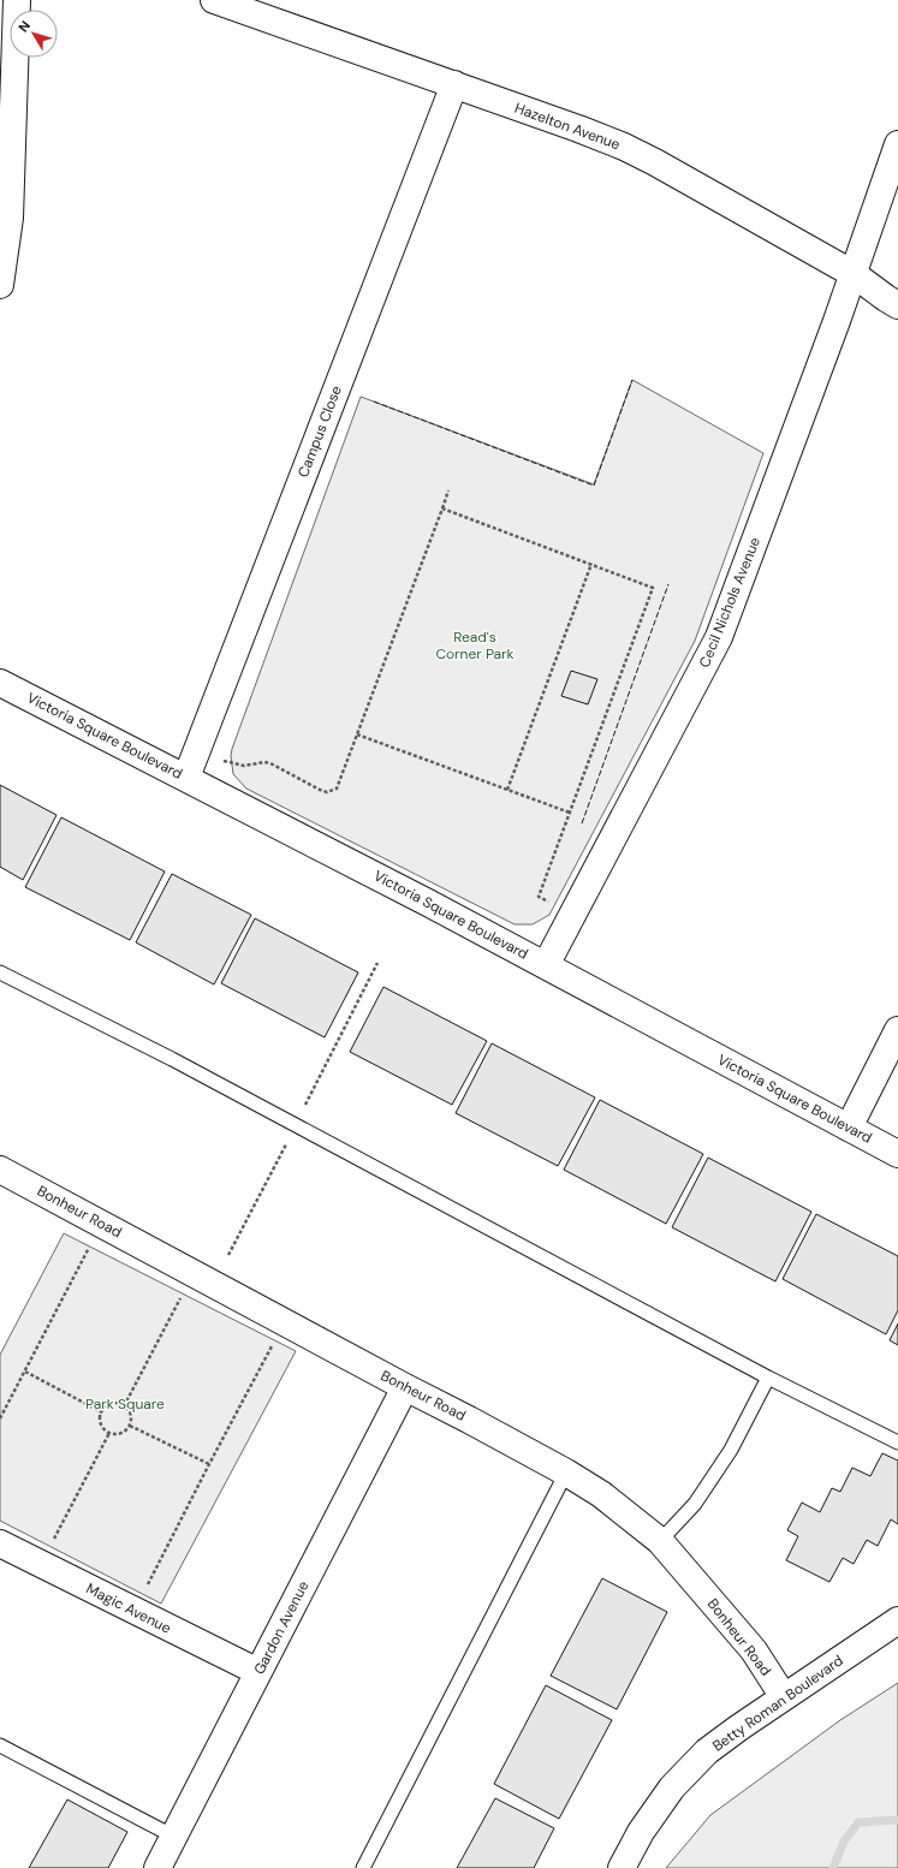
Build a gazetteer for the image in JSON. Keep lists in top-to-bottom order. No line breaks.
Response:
{"streets":{"street":["Hazelton Avenue","Campus Close","Cecil Nichols Avenue","Victoria Square Boulevard","Bonheur Road","Magic Avenue","Gardon Avenue","Betty Roman Boulevard"]},"crossings":[["Hazelton Avenue","Campus Close"],["Hazelton Avenue","Cecil Nichols Avenue"],["Campus Close","Victoria Square Boulevard"],["Cecil Nichols Avenue","Victoria Square Boulevard"],["Bonheur Road","Gardon Avenue"],["Bonheur Road","Betty Roman Boulevard"],["Magic Avenue","Gardon Avenue"]],"parks":["Read's Corner Park","Park Square"],"north":"top left"}
